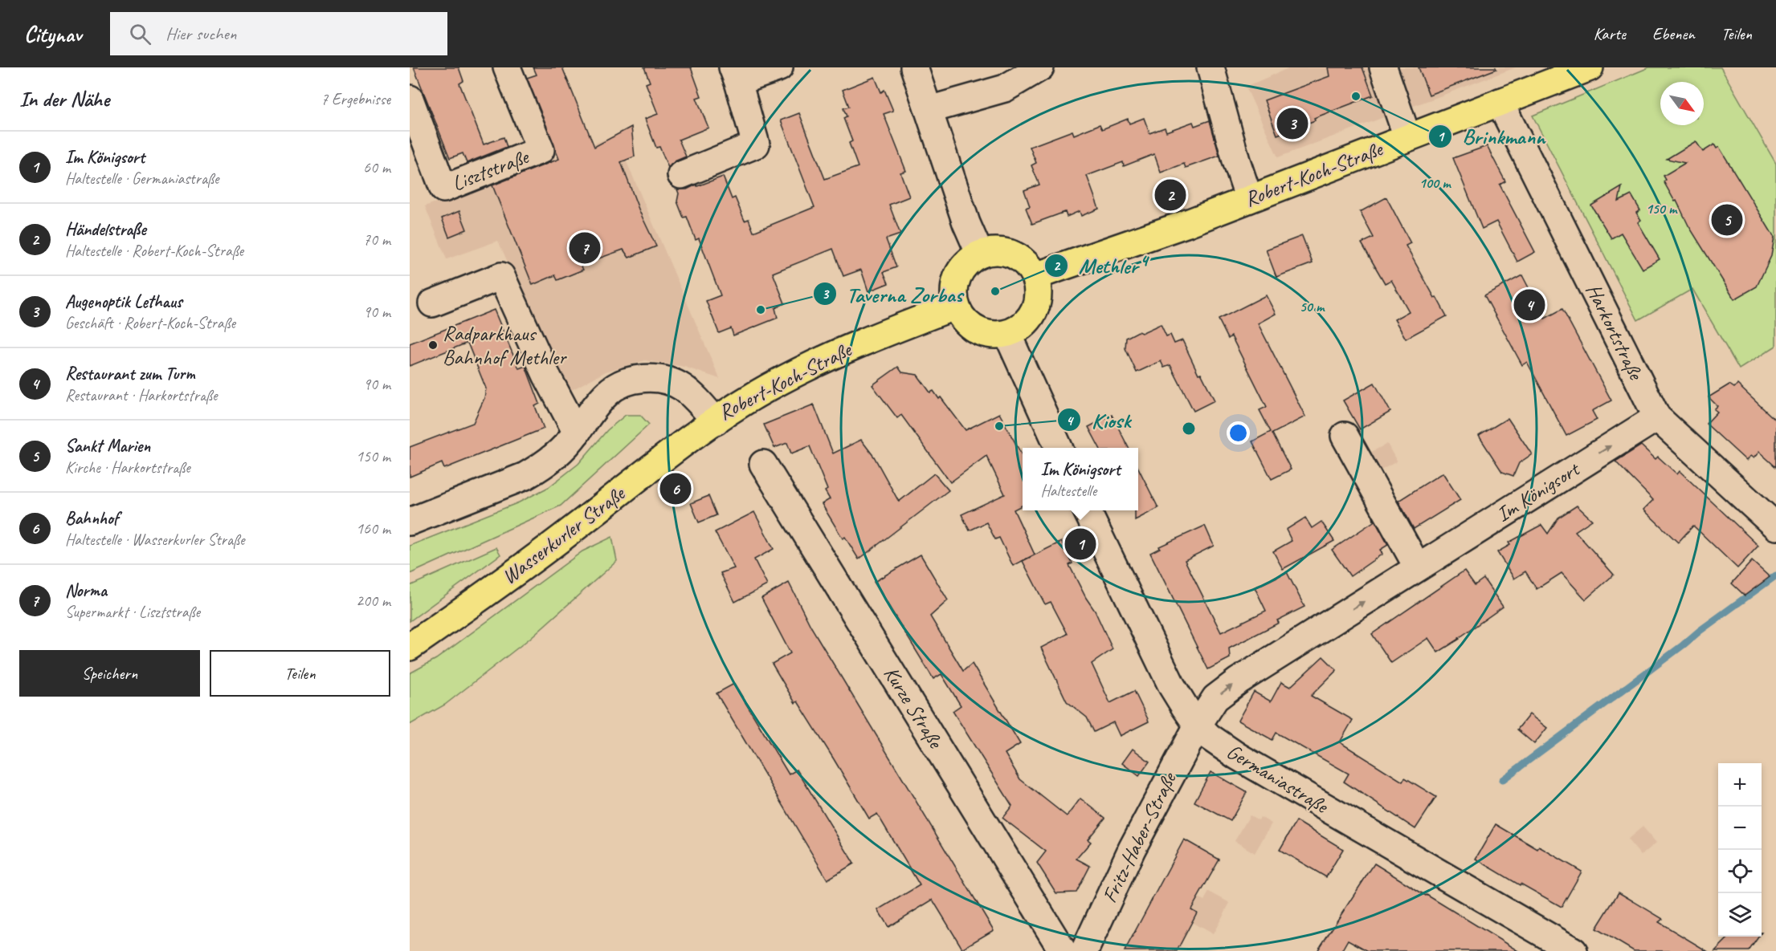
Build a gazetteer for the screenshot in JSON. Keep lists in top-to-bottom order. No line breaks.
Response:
{"streets":{"main road":["Robert-Koch-Straße","Wasserkurler Straße"],"street":["Lisztstraße","Harkortstraße","Im Königsort","Kurze Straße","Germaniastraße","Fritz-Haber-Straße"]},"crossings":[["Robert-Koch-Straße","Harkortstraße"],["Robert-Koch-Straße","Wasserkurler Straße"],["Harkortstraße","Im Königsort"],["Im Königsort","Germaniastraße"],["Im Königsort","Fritz-Haber-Straße"],["Germaniastraße","Fritz-Haber-Straße"]],"one_way":["Im Königsort"],"places":["Brinkmann","Methler⁴","Taverna Zorbas","Radparkhaus Bahnhof Methler","Kiosk"],"north":"bottom right","page":{"header":"Citynav","search":"Hier suchen","nav":["Karte","Ebenen","Teilen"],"heading":["In der Nähe","7 Ergebnisse"],"pins":["3","2","5","7","4","6","1"],"list":[{"mark":"1","name":"Im Königsort","note":"Haltestelle · Germaniastraße","value":"60 m"},{"mark":"2","name":"Händelstraße","note":"Haltestelle · Robert-Koch-Straße","value":"70 m"},{"mark":"3","name":"Augenoptik Lethaus","note":"Geschäft · Robert-Koch-Straße","value":"90 m"},{"mark":"4","name":"Restaurant zum Turm","note":"Restaurant · Harkortstraße","value":"90 m"},{"mark":"5","name":"Sankt Marien","note":"Kirche · Harkortstraße","value":"150 m"},{"mark":"6","name":"Bahnhof","note":"Haltestelle · Wasserkurler Straße","value":"160 m"},{"mark":"7","name":"Norma","note":"Supermarkt · Lisztstraße","value":"200 m"}],"popup":["Im Königsort","Haltestelle"],"buttons":["Speichern","Teilen"],"map_buttons":["+","−"]},"rings":["100 m","150 m","50 m"]}
